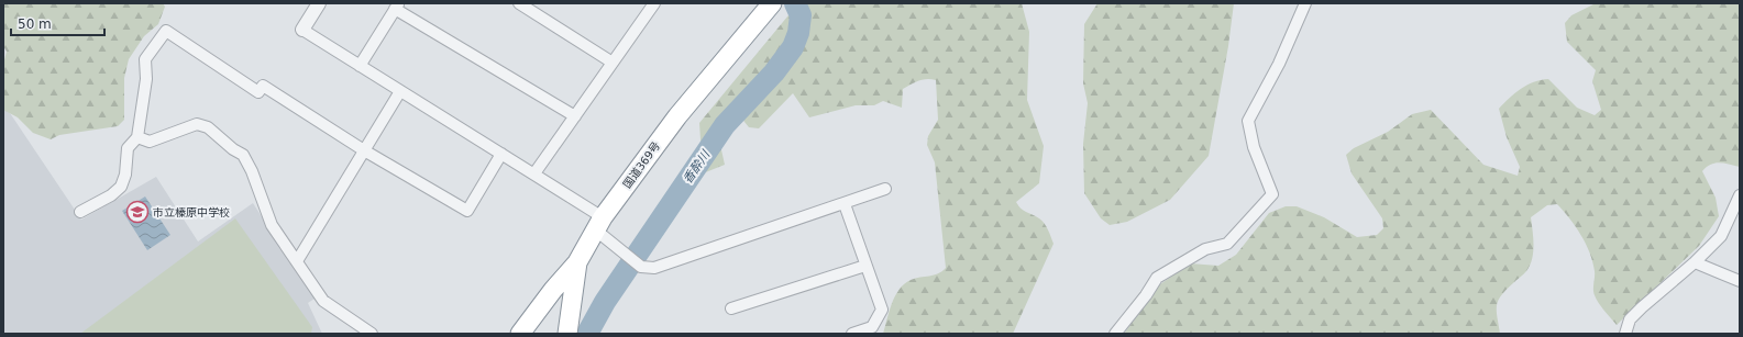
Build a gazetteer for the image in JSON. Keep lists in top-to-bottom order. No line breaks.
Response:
{"streets":{"highway":["国道369号"]},"water":["香酔川"],"places":{"school or university":["市立榛原中学校"]},"scale_bar":"50 m"}
